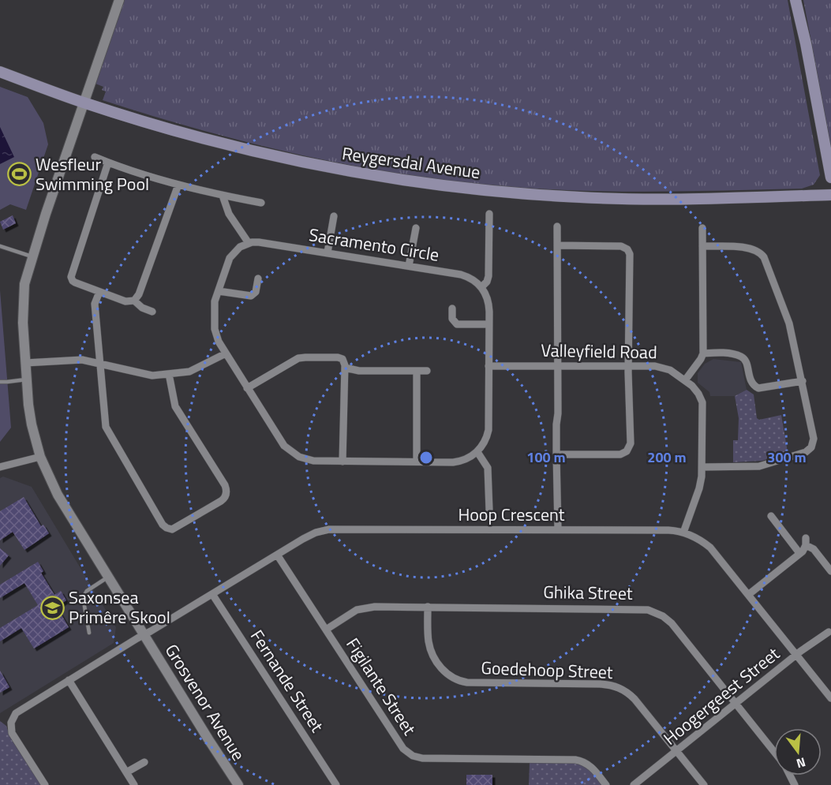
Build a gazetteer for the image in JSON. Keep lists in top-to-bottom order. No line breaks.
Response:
{"streets":{"main road":["Reygersdal Avenue"],"street":["Sacramento Circle","Valleyfield Road","Hoop Crescent","Ghika Street","Goedehoop Street","Fernande Street","Figilante Street","Hoogergeest Street","Grosvenor Avenue"]},"crossings":[["Reygersdal Avenue","Grosvenor Avenue"],["Valleyfield Road","Hoop Crescent"],["Hoop Crescent","Fernande Street"],["Hoop Crescent","Figilante Street"],["Hoop Crescent","Hoogergeest Street"],["Hoop Crescent","Grosvenor Avenue"],["Ghika Street","Goedehoop Street"],["Ghika Street","Figilante Street"],["Ghika Street","Hoogergeest Street"],["Goedehoop Street","Hoogergeest Street"]],"places":{"sports":["Wesfleur Swimming Pool"],"school or university":["Saxonsea Primêre Skool"]},"north":"bottom","rings":["100 m","200 m","300 m"]}
